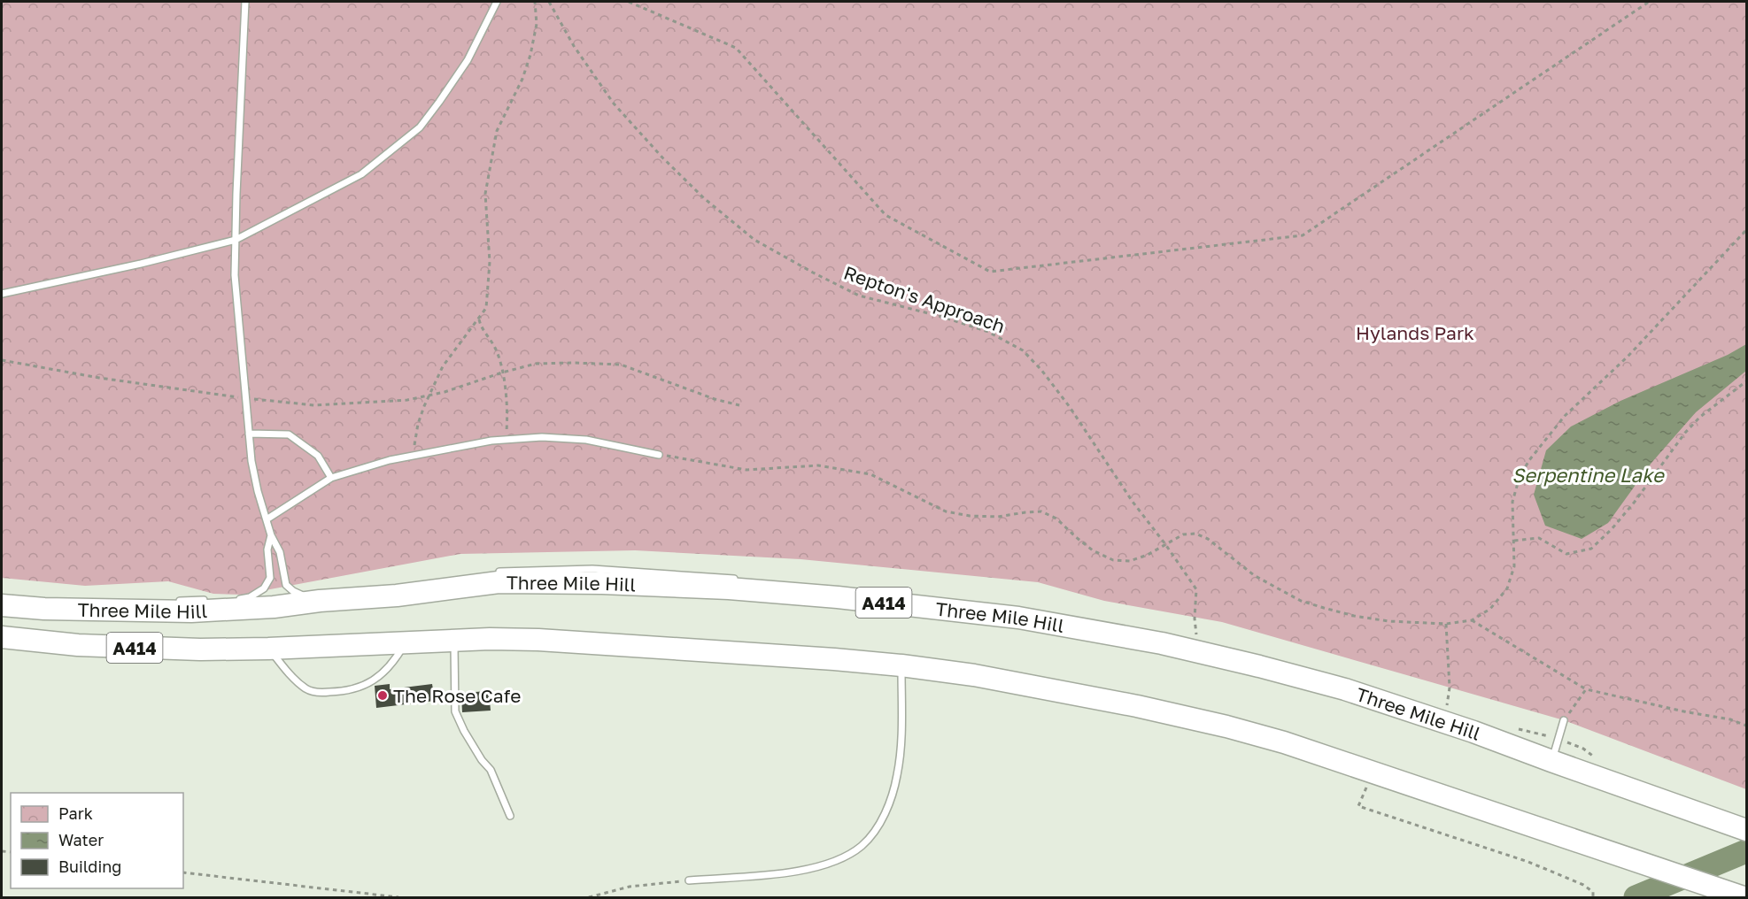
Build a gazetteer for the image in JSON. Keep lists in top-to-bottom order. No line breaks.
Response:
{"streets":{"highway":["Three Mile Hill","A414"],"path":["Repton's Approach"]},"water":["Serpentine Lake"],"parks":["Hylands Park"],"places":["The Rose Cafe"],"legend":["Park","Water","Building"]}
